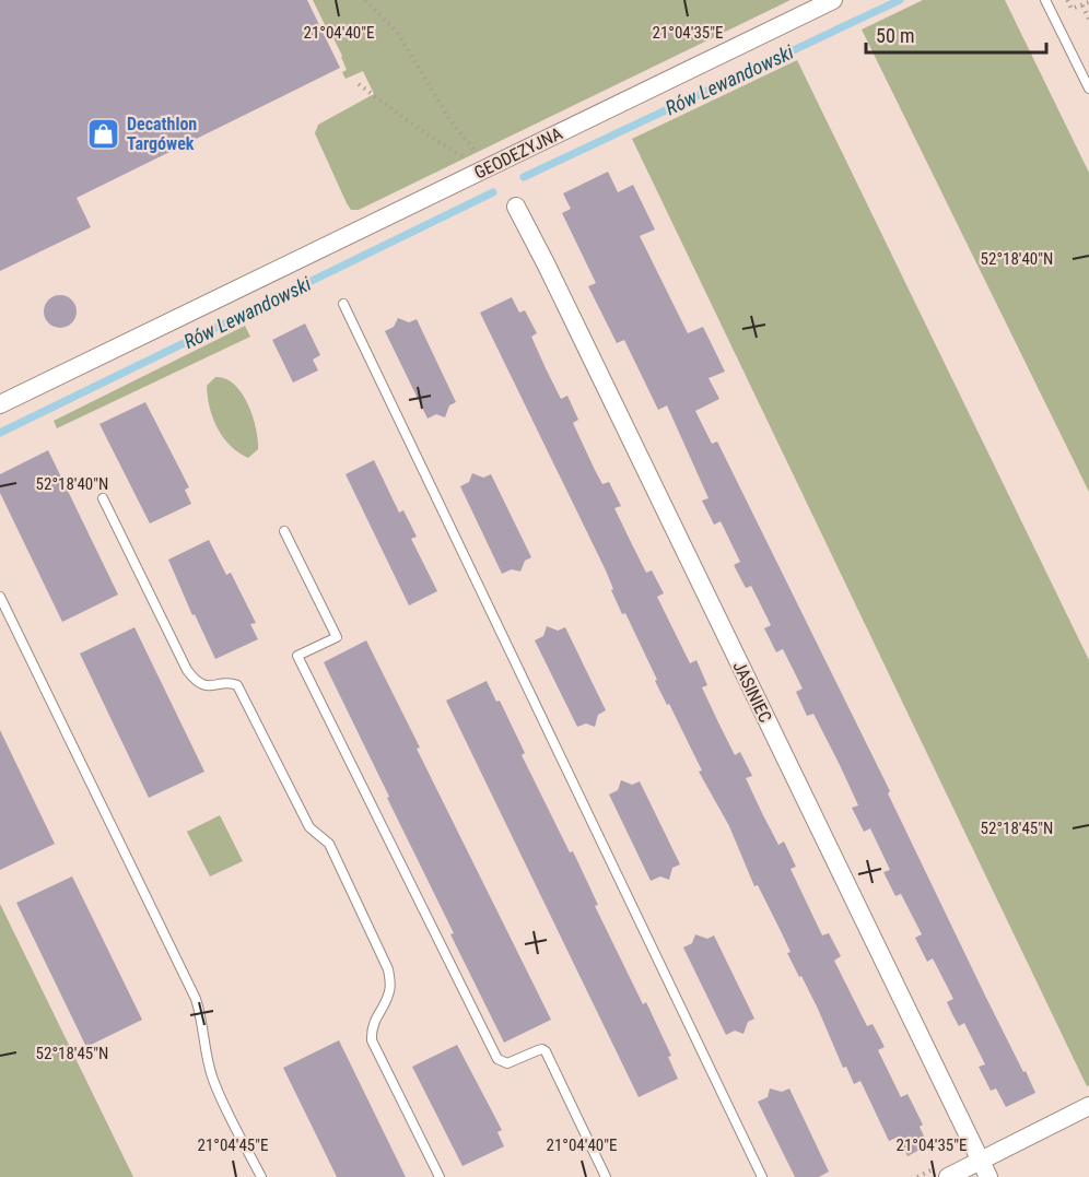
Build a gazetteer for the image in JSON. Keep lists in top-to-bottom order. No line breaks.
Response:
{"streets":{"street":["GEODEZYJNA","JASINIEC"]},"water":["Rów Lewandowski"],"places":{"shop":["Decathlon Targówek"]},"scale_bar":"50 m","coordinates":["21°04'40\"E","21°04'35\"E","52°18'40\"N","52°18'45\"N","21°04'45\"E"]}
